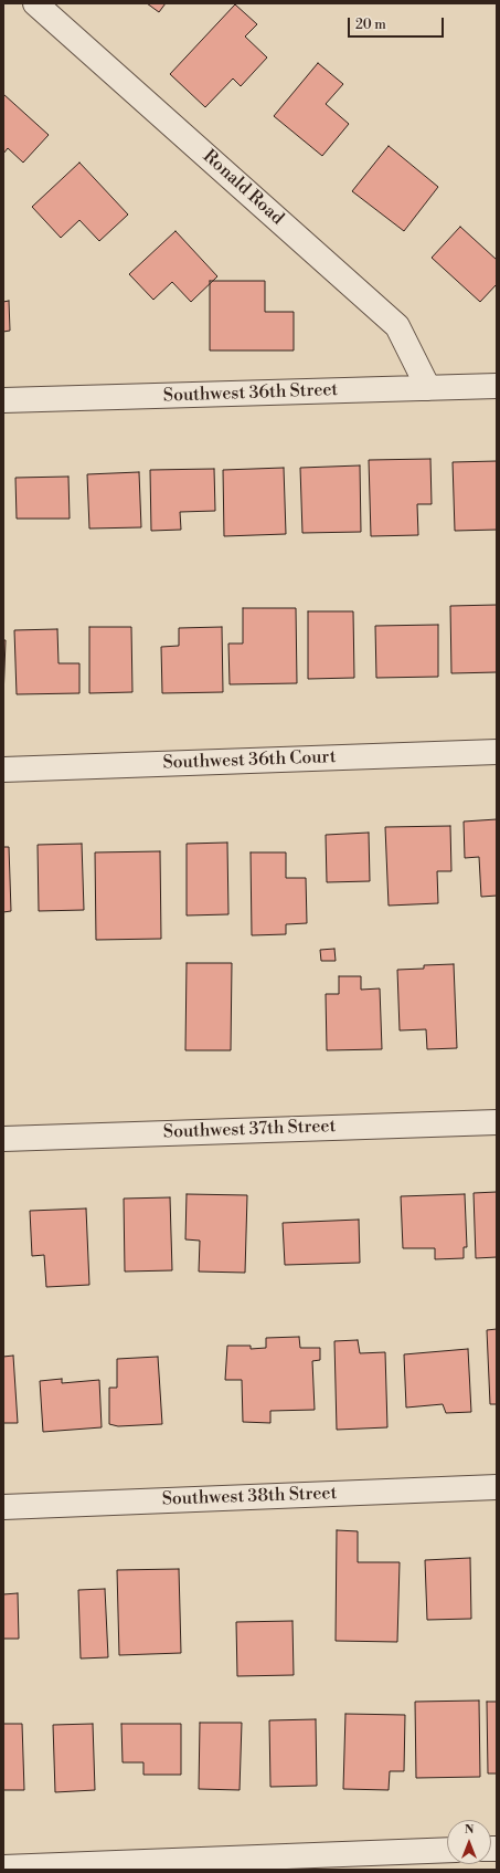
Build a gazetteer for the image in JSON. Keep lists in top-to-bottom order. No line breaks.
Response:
{"streets":{"street":["Ronald Road","Southwest 36th Street","Southwest 36th Court","Southwest 37th Street","Southwest 38th Street"]},"crossings":[["Ronald Road","Southwest 36th Street"]],"scale_bar":"20 m","north":"top"}
